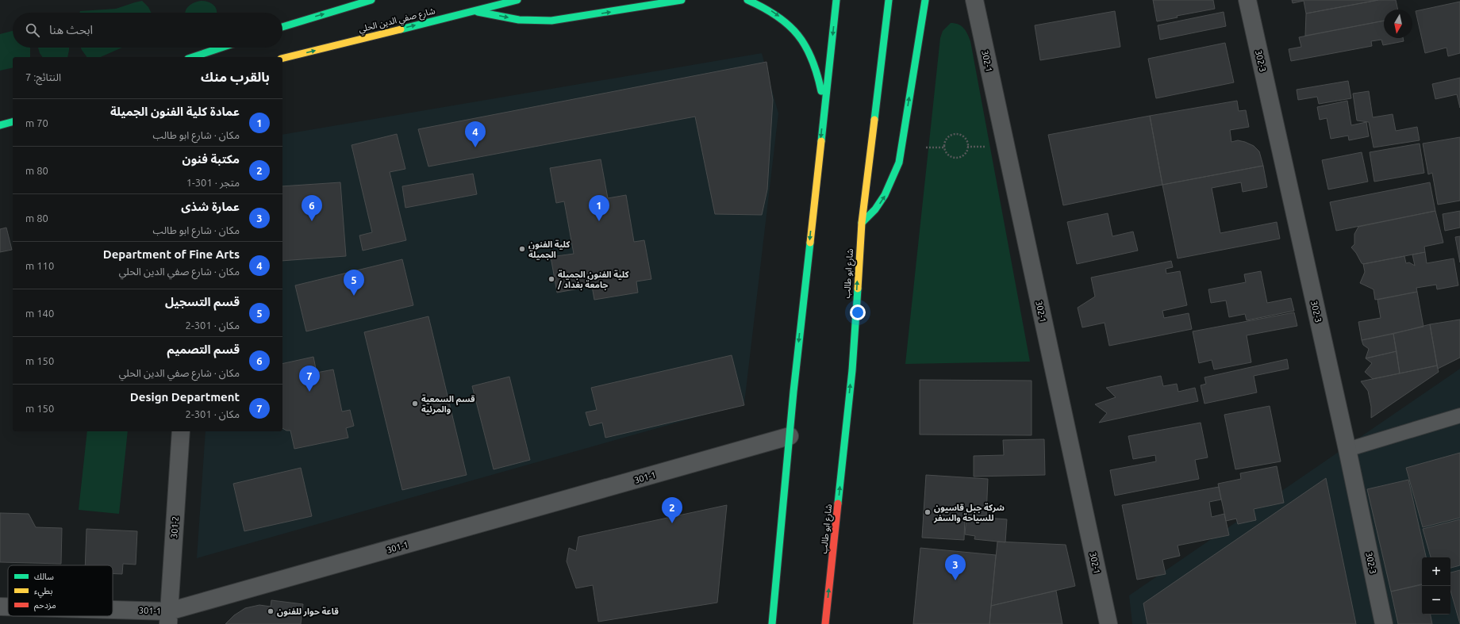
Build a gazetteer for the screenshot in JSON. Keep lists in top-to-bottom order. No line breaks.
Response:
{"streets":{"main road":["شارع صفي الدين الحلي","شارع ابو طالب"],"street":["302-1","302-3","301-1","301-2"]},"crossings":[["301-1","301-2"]],"places":["كلية الفنون الجميلة","كلية الفنون الجميلة / جامعة بغداد","قسم السمعية والمرئية","شركة جبل قاسيون للسياحة والسفر","قاعة حوار للفنون"],"legend":["سالك","بطيء","مزدحم"],"north":"bottom","page":{"search":"ابحث هنا","heading":["بالقرب منك","النتائج: 7"],"list":[{"mark":"1","name":"عمادة كلية الفنون الجميلة","note":"مكان · شارع ابو طالب","value":"70 m"},{"mark":"2","name":"مكتبة فنون","note":"متجر · 301-1","value":"80 m"},{"mark":"3","name":"عمارة شذى","note":"مكان · شارع ابو طالب","value":"80 m"},{"mark":"4","name":"Department of Fine Arts","note":"مكان · شارع صفي الدين الحلي","value":"110 m"},{"mark":"5","name":"قسم التسجيل","note":"مكان · 301-2","value":"140 m"},{"mark":"6","name":"قسم التصميم","note":"مكان · شارع صفي الدين الحلي","value":"150 m"},{"mark":"7","name":"Design Department","note":"مكان · 301-2","value":"150 m"}],"pins":["4","1","6","5","7","2","3"],"map_buttons":["+","−"]}}
